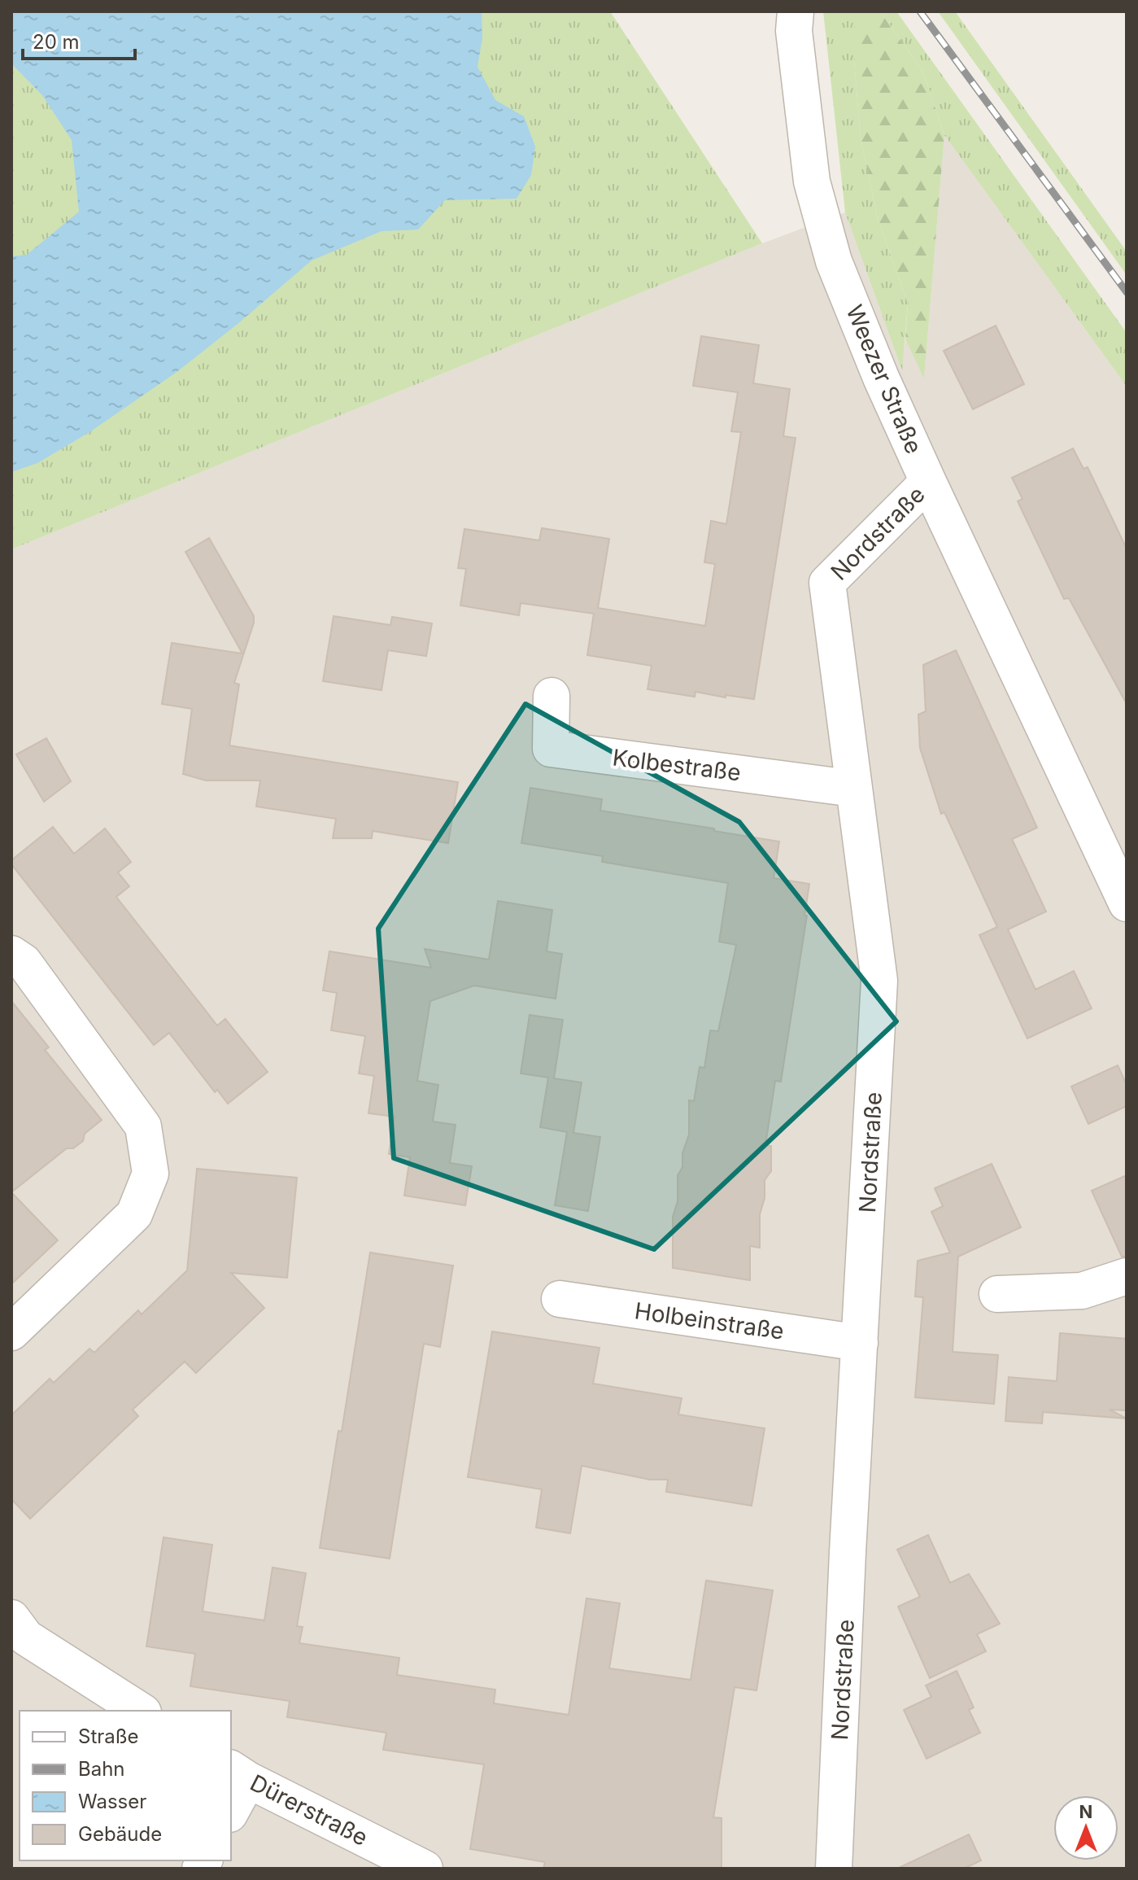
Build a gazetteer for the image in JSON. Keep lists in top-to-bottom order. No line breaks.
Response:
{"streets":{"street":["Weezer Straße","Nordstraße","Kolbestraße","Holbeinstraße","Dürerstraße"]},"crossings":[["Weezer Straße","Nordstraße"],["Nordstraße","Kolbestraße"],["Nordstraße","Holbeinstraße"]],"legend":["Straße","Bahn","Wasser","Gebäude"],"scale_bar":"20 m","north":"top"}
